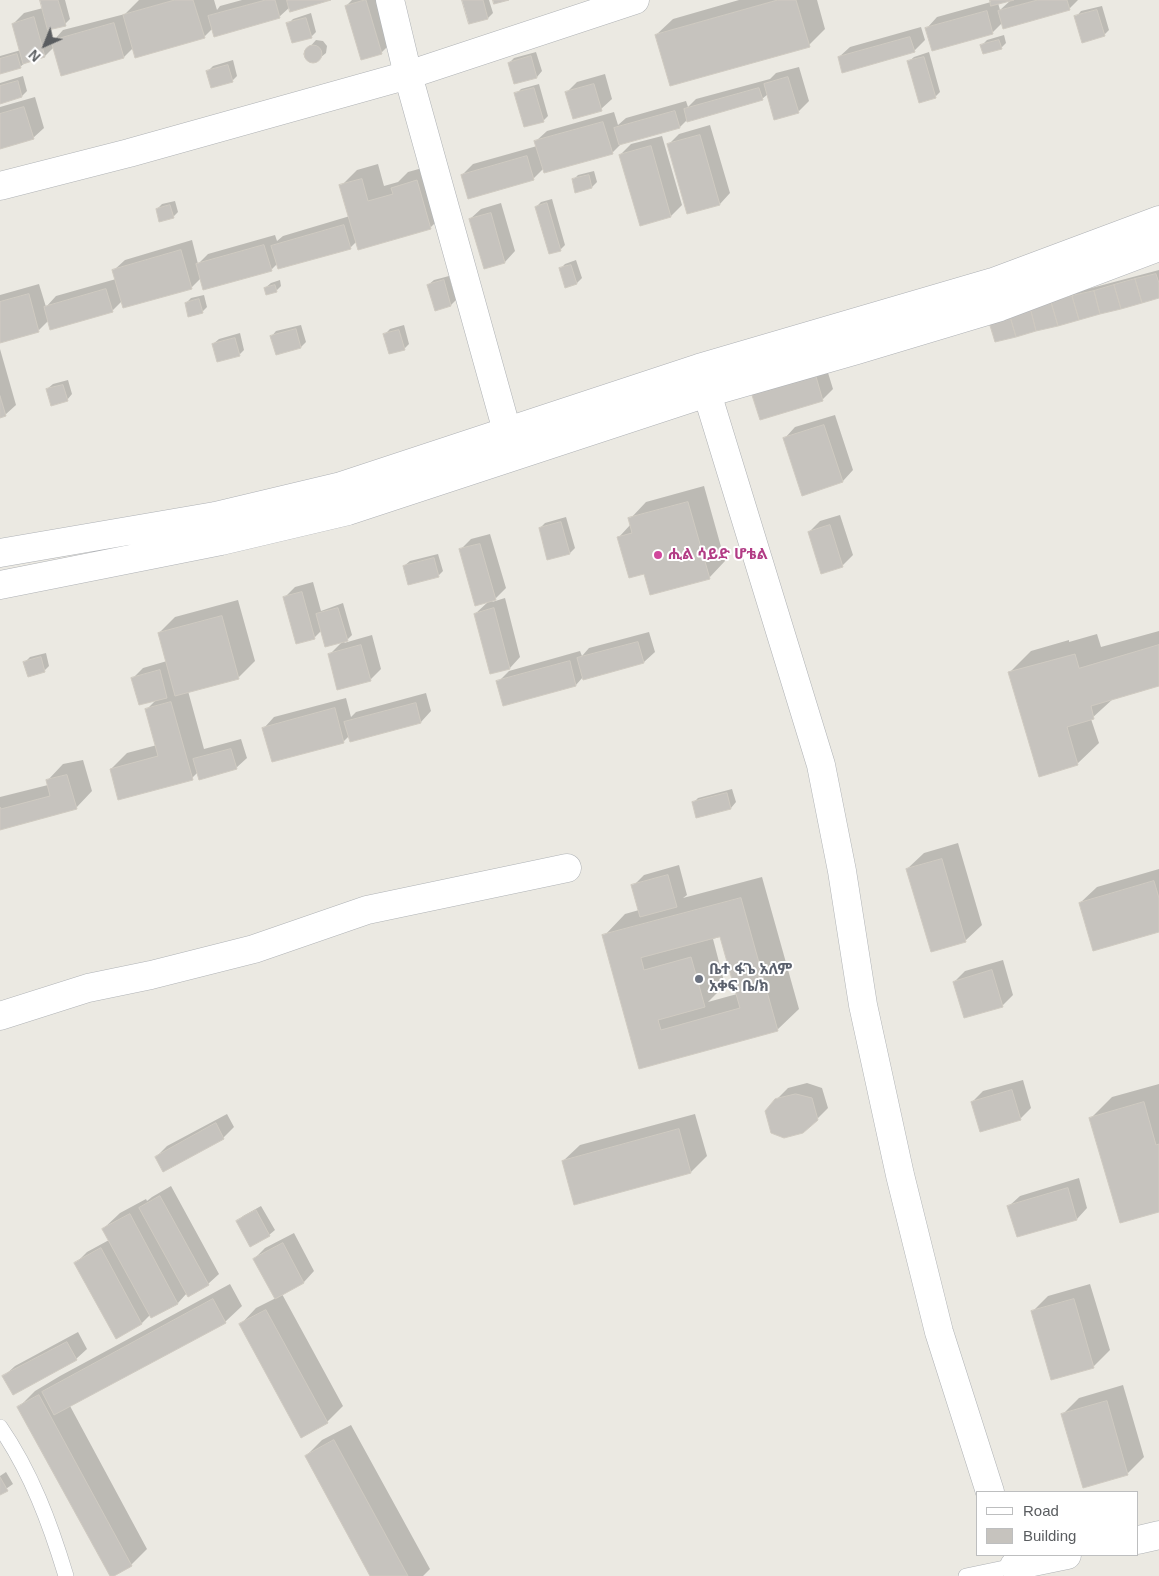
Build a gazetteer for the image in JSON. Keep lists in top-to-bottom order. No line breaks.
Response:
{"places":["ሒል ሳይድ ሆቴል","ቤተ ፋጌ አለም አቀፍ ቤ/ክ"],"legend":["Road","Building"],"north":"bottom left"}
